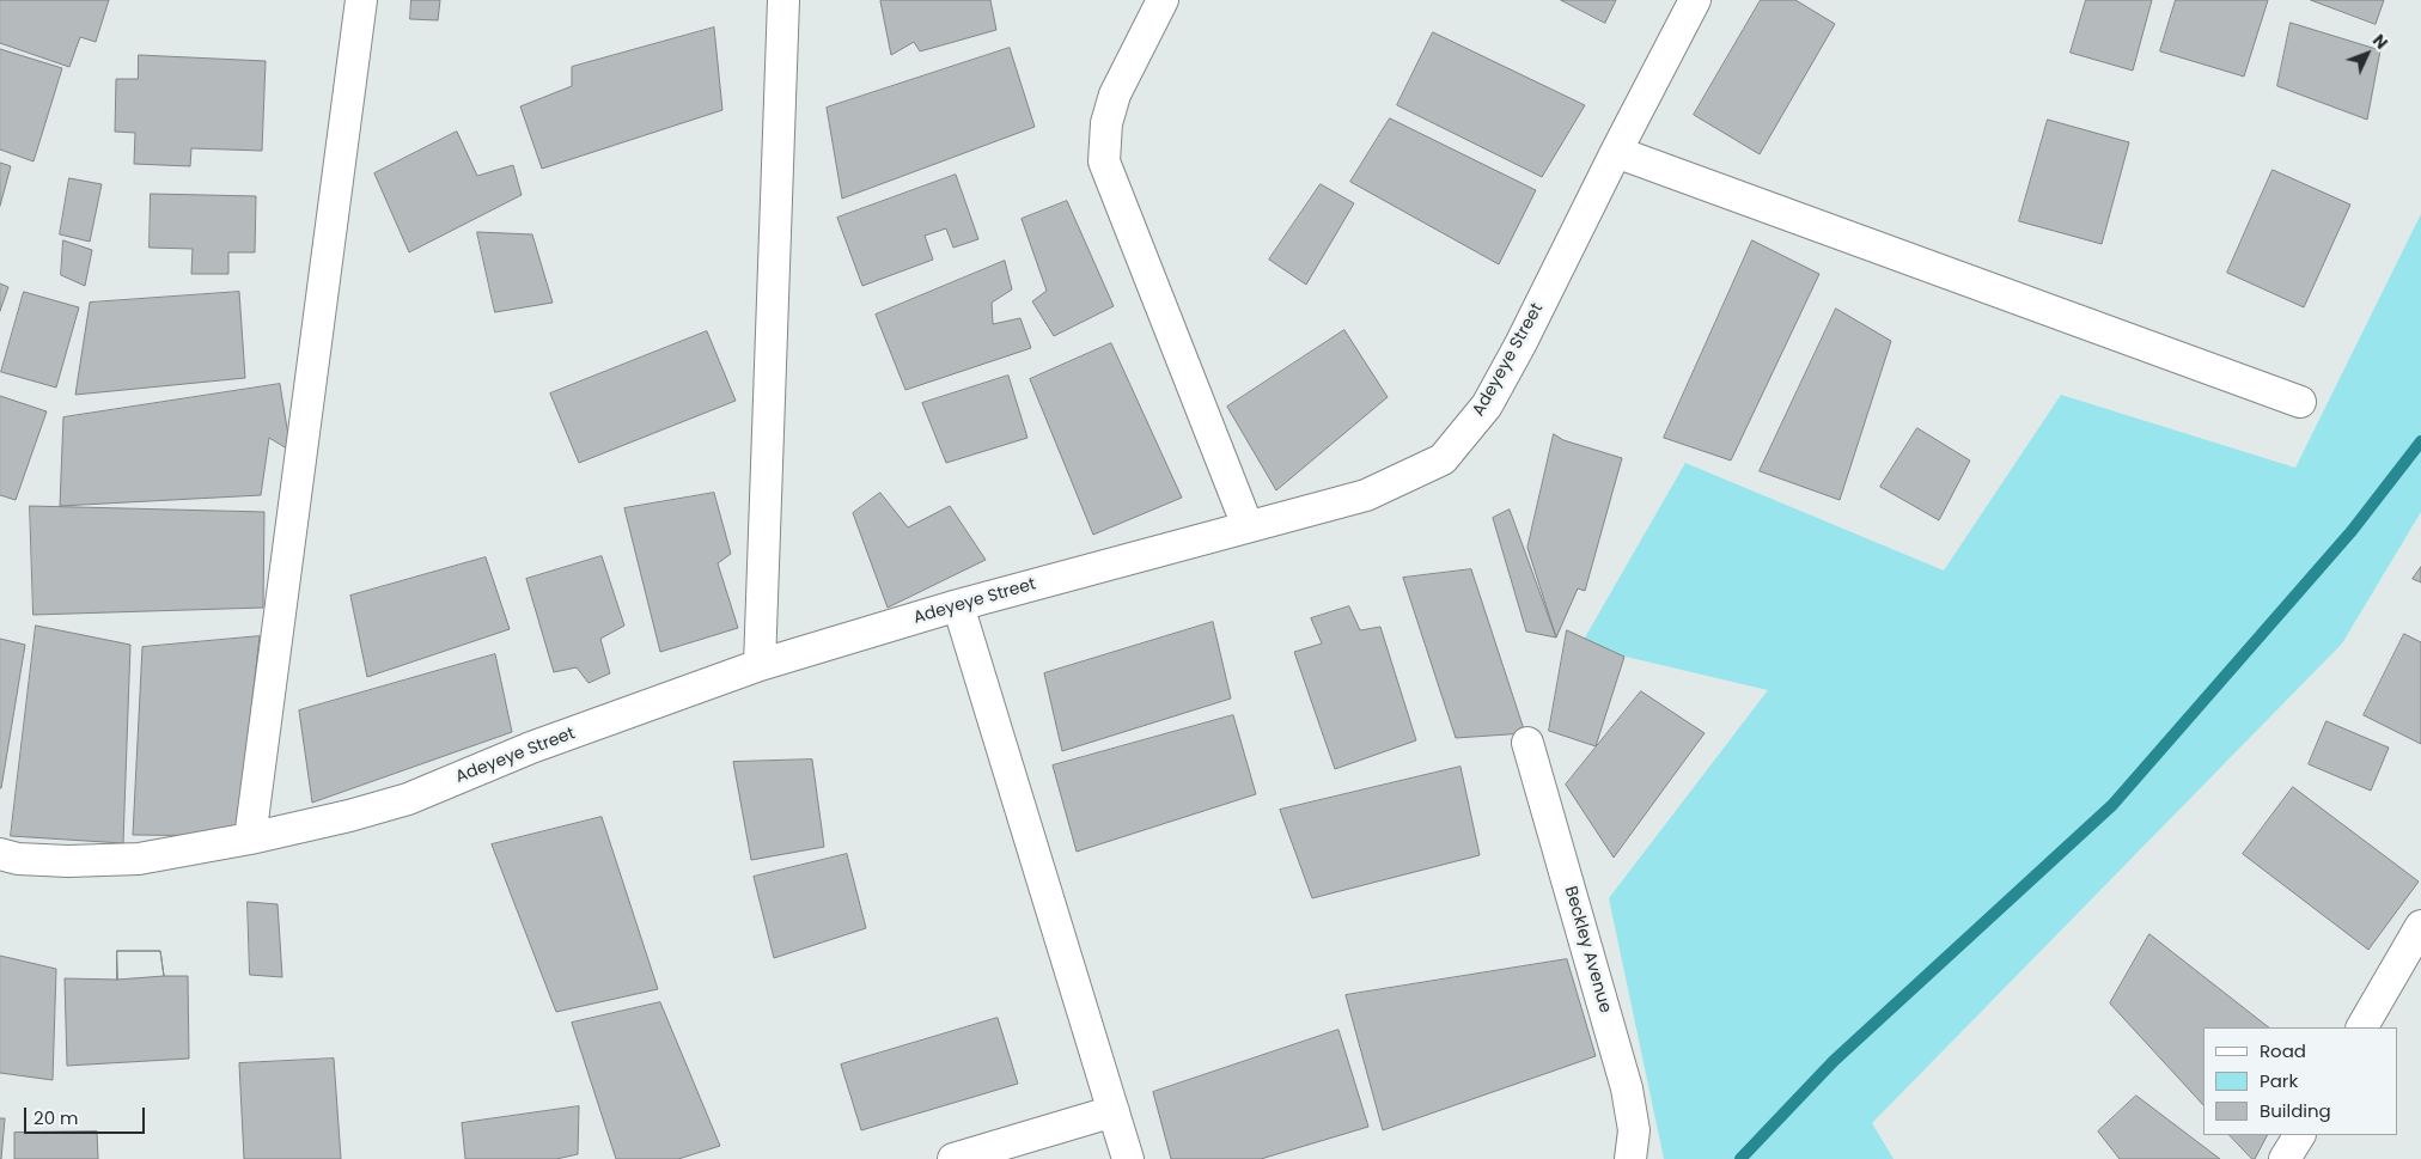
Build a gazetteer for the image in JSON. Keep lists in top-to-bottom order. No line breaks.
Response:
{"streets":{"street":["Adeyeye Street","Beckley Avenue"]},"legend":["Road","Park","Building"],"scale_bar":"20 m","north":"top right"}
